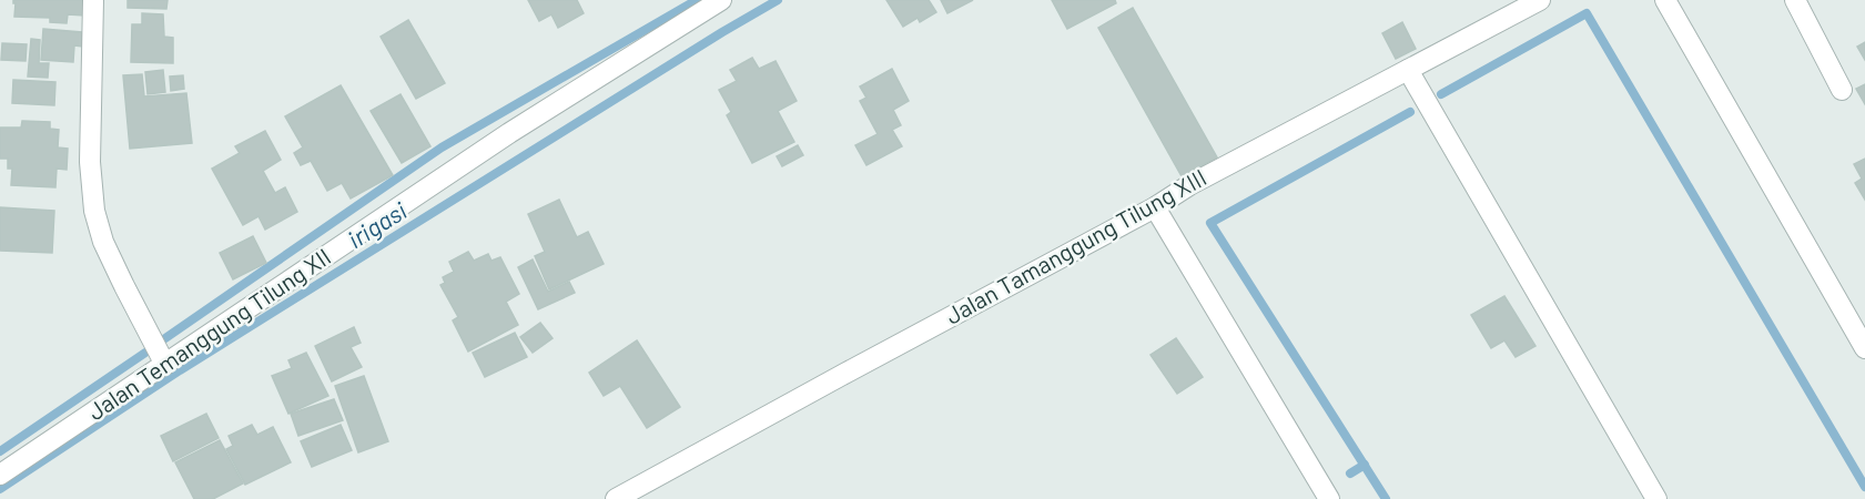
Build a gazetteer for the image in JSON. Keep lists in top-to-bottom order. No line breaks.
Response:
{"streets":{"street":["Jalan Tamanggung Tilung XIII","Jalan Temanggung Tilung XII"]},"water":["irigasi"]}
